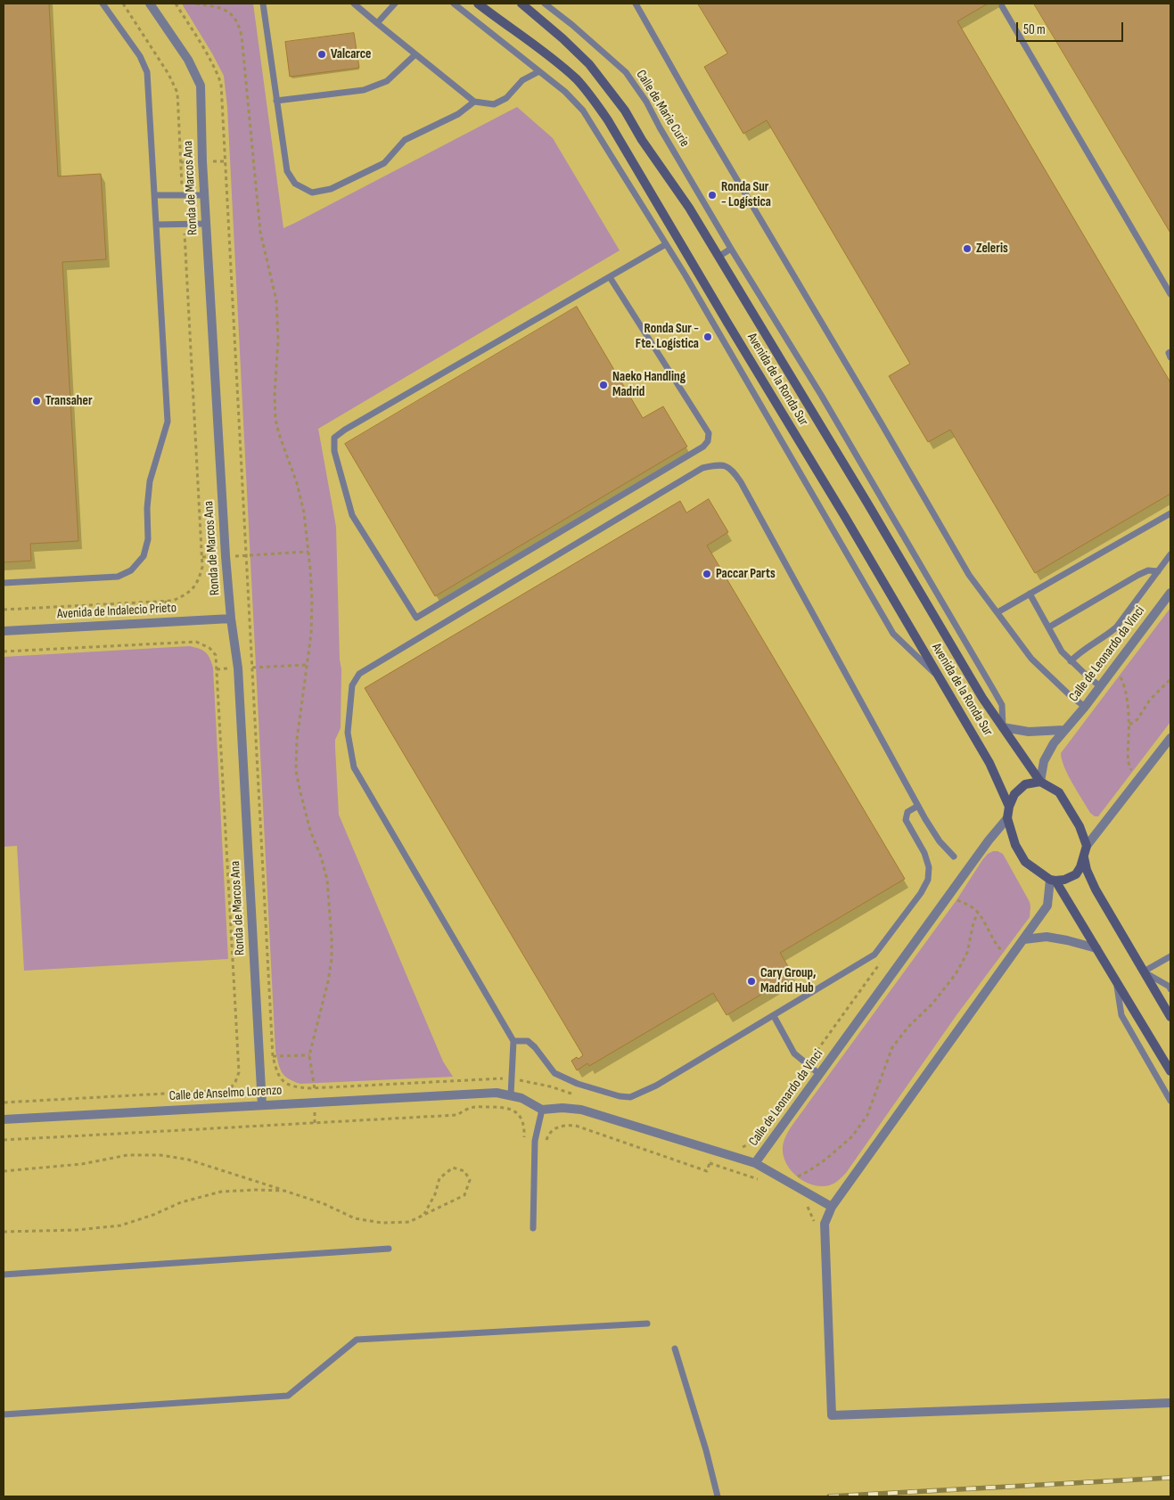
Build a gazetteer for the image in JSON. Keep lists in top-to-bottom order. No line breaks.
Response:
{"streets":{"main road":["Avenida de la Ronda Sur"],"street":["Ronda de Marcos Ana","Avenida de Indalecio Prieto","Calle de Leonardo da Vinci","Calle de Anselmo Lorenzo"],"lane":["Calle de Marie Curie"]},"crossings":[["Calle de Marie Curie","Avenida de la Ronda Sur"],["Ronda de Marcos Ana","Avenida de Indalecio Prieto"],["Ronda de Marcos Ana","Calle de Anselmo Lorenzo"],["Avenida de la Ronda Sur","Calle de Leonardo da Vinci"]],"places":["Valcarce","Ronda Sur - Logística","Zeleris","Ronda Sur - Fte. Logística","Naeko Handling Madrid","Transaher","Paccar Parts","Cary Group, Madrid Hub"],"scale_bar":"50 m"}
